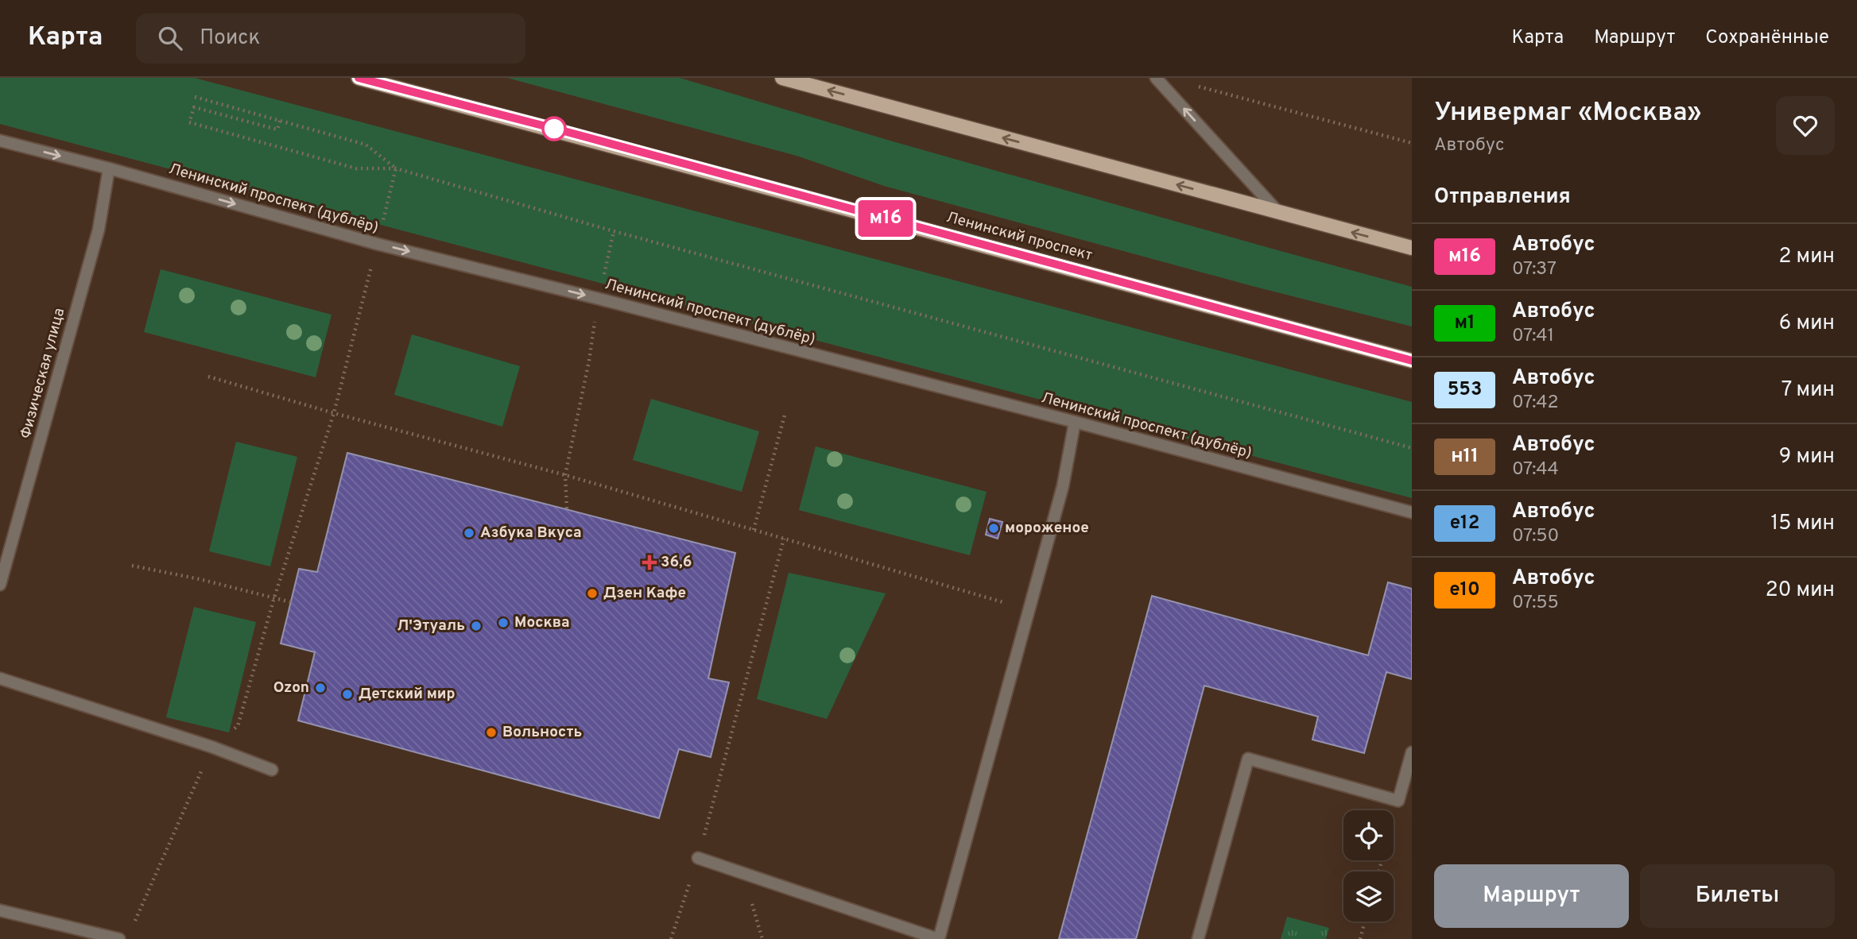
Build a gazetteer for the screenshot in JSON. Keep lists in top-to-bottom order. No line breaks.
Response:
{"streets":{"main road":["Ленинский проспект"],"street":["Ленинский проспект (дублёр)","Физическая улица"]},"crossings":[["Ленинский проспект (дублёр)","Физическая улица"]],"one_way":["Ленинский проспект (дублёр)"],"places":{"other":["мороженое","Азбука Вкуса","Дзен Кафе","Москва","Л'Этуаль","Ozon","Детский мир","Вольность"],"health":["36,6"]},"lines":["bus line м16"],"page":{"header":"Карта","search":"Поиск","nav":["Карта","Маршрут","Сохранённые"],"on_map":"м16","heading":[["Универмаг «Москва»","Автобус"],"Отправления"],"list":[{"mark":"м16","name":"Автобус","note":"07:37","value":"2 мин"},{"mark":"м1","name":"Автобус","note":"07:41","value":"6 мин"},{"mark":"553","name":"Автобус","note":"07:42","value":"7 мин"},{"mark":"н11","name":"Автобус","note":"07:44","value":"9 мин"},{"mark":"е12","name":"Автобус","note":"07:50","value":"15 мин"},{"mark":"е10","name":"Автобус","note":"07:55","value":"20 мин"}],"buttons":["Маршрут","Билеты"]}}
